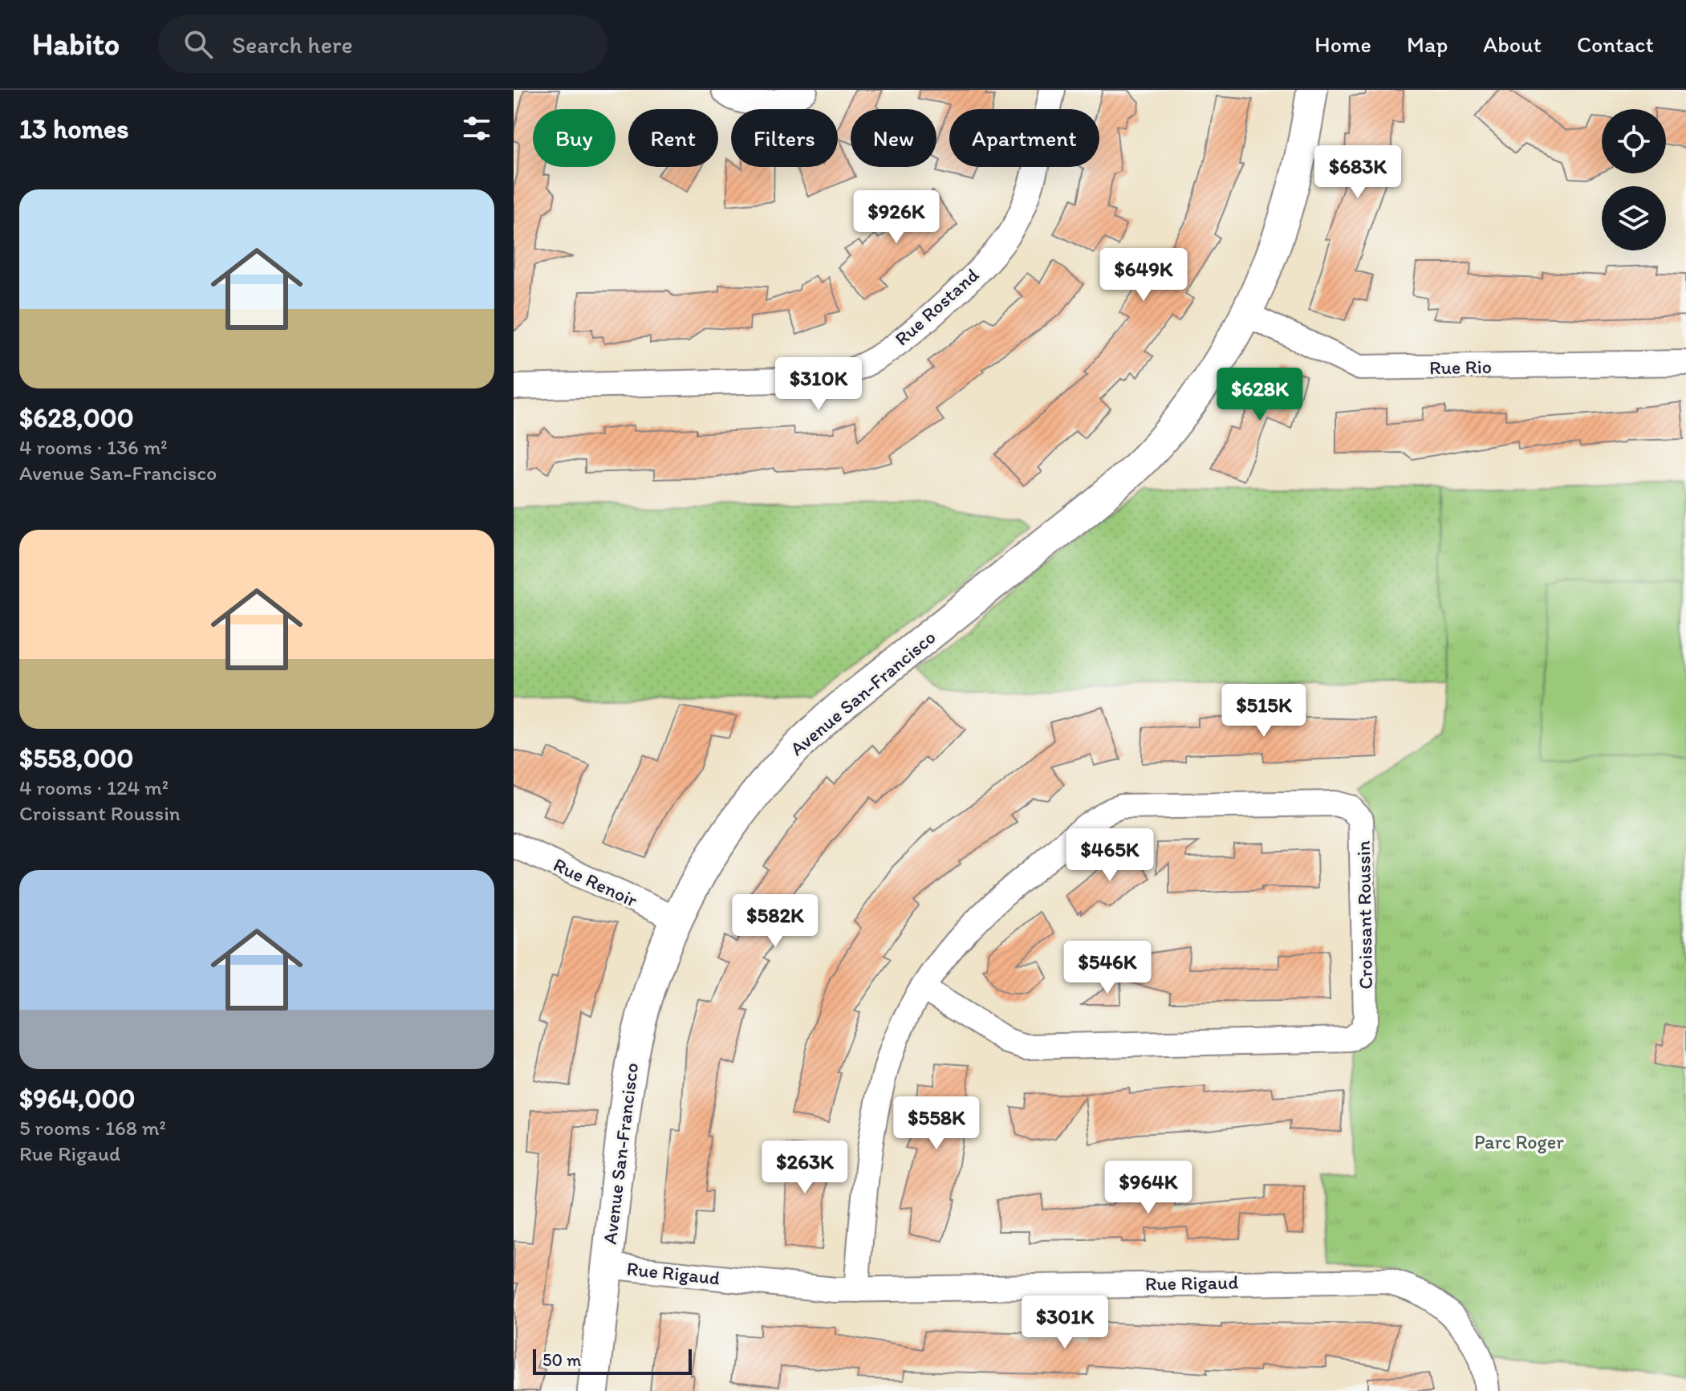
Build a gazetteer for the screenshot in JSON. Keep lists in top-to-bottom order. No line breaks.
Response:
{"streets":{"street":["Rue Rostand","Rue Rio","Avenue San-Francisco","Rue Renoir","Croissant Roussin","Rue Rigaud"]},"crossings":[["Rue Rio","Avenue San-Francisco"],["Avenue San-Francisco","Rue Renoir"],["Avenue San-Francisco","Rue Rigaud"],["Croissant Roussin","Rue Rigaud"]],"parks":["Parc Roger"],"scale_bar":"50 m","page":{"header":"Habito","search":"Search here","nav":["Home","Map","About","Contact"],"heading":"13 homes","chip":["Buy","Rent","Filters","New","Apartment"],"price":["$683K","$926K","$649K","$310K","$628K","$515K","$465K","$582K","$546K","$558K","$263K","$964K","$301K"],"list":[{"name":"$628,000","note":"4 rooms · 136 m² · Avenue San-Francisco"},{"name":"$558,000","note":"4 rooms · 124 m² · Croissant Roussin"},{"name":"$964,000","note":"5 rooms · 168 m² · Rue Rigaud"}],"scale":"50 m"}}
